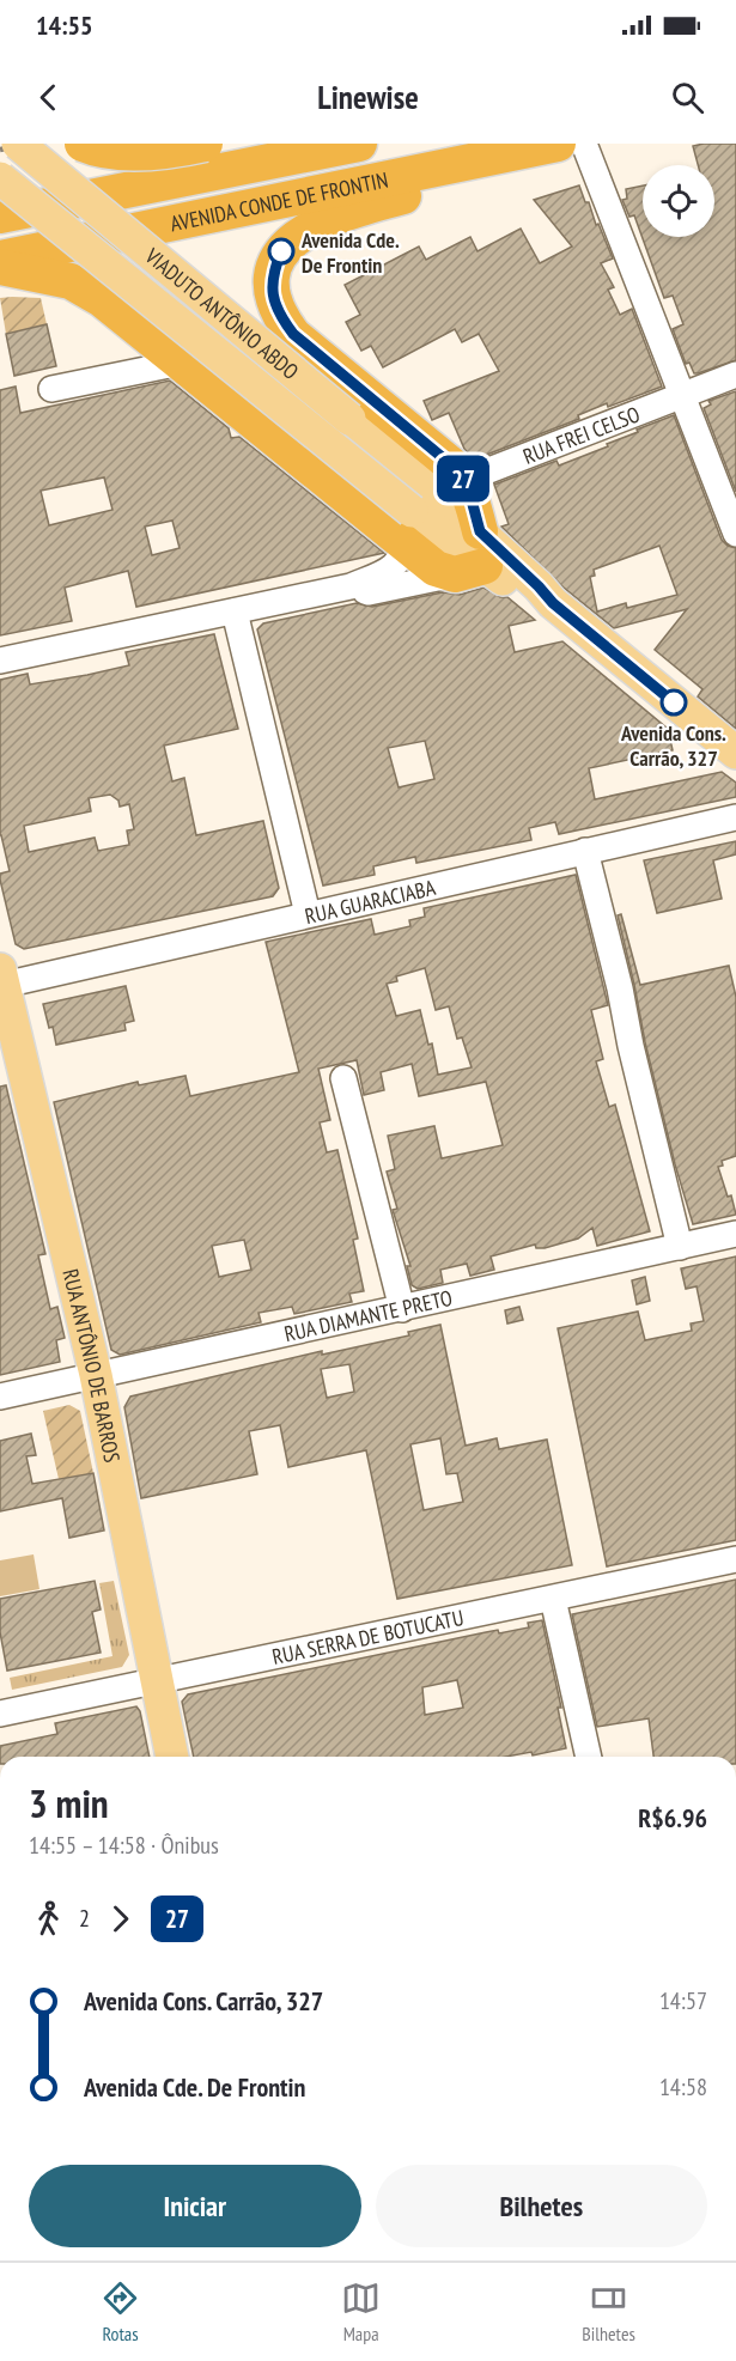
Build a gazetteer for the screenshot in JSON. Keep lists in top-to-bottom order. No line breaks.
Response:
{"streets":{"highway":["AVENIDA CONDE DE FRONTIN"],"main road":["VIADUTO ANTÔNIO ABDO","RUA ANTÔNIO DE BARROS"],"street":["RUA FREI CELSO","RUA GUARACIABA","RUA DIAMANTE PRETO","RUA SERRA DE BOTUCATU"]},"crossings":[["VIADUTO ANTÔNIO ABDO","RUA FREI CELSO"],["RUA GUARACIABA","RUA ANTÔNIO DE BARROS"],["RUA DIAMANTE PRETO","RUA ANTÔNIO DE BARROS"],["RUA ANTÔNIO DE BARROS","RUA SERRA DE BOTUCATU"]],"places":["Avenida Cde. De Frontin","Avenida Cons. Carrão, 327"],"lines":["bus line 27"],"page":{"status":"14:55","header":"Linewise","on_map":"27","heading":["3 min","14:55 – 14:58 · Ônibus","R$6.96"],"legs":["2","27"],"list":[{"name":"Avenida Cons. Carrão, 327","value":"14:57"},{"name":"Avenida Cde. De Frontin","value":"14:58"}],"buttons":["Iniciar","Bilhetes"],"tabs":["Rotas","Mapa","Bilhetes"]}}
